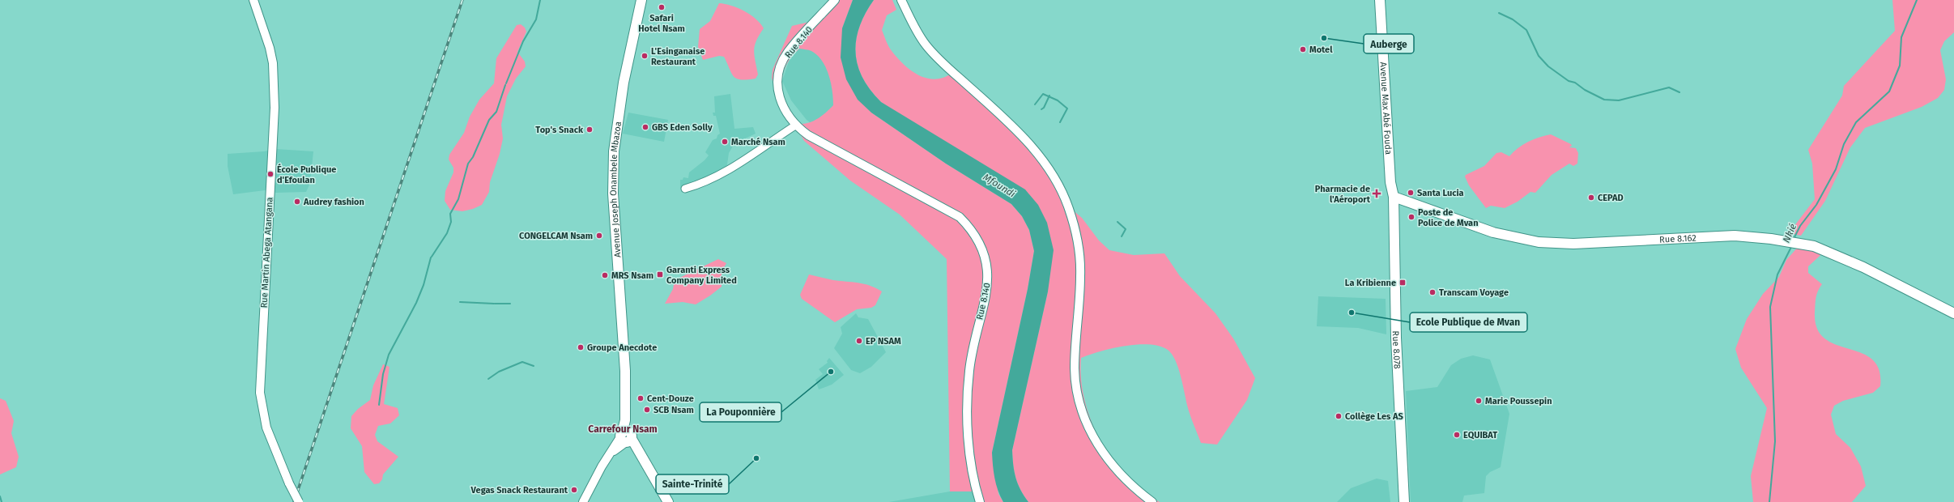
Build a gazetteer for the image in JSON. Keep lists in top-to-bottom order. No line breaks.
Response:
{"streets":{"main road":["Rue 8.140","Avenue Max Abé Fouda","Avenue Joseph Onambele Mbazoa","Rue 8.162","Rue Martin Abega Atangana","Rue 8.078"]},"crossings":[["Avenue Max Abé Fouda","Rue 8.162"],["Avenue Max Abé Fouda","Rue 8.078"],["Rue 8.162","Rue 8.078"]],"districts":["Carrefour Nsam"],"water":["Mfoundi","Nkié"],"places":{"other":["Safari Hotel Nsam","Auberge","Motel","L'Esinganaise Restaurant","GBS Eden Solly","Top's Snack","Marché Nsam","École Publique d'Efoulan","Santa Lucia","CEPAD","Audrey fashion","Poste de Police de Mvan","CONGELCAM Nsam","MRS Nsam","Transcam Voyage","Ecole Publique de Mvan","EP NSAM","Groupe Anecdote","La Pouponnière","Cent-Douze","Marie Poussepin","SCB Nsam","Collège Les AS","EQUIBAT","Sainte-Trinité","Vegas Snack Restaurant"],"health":["Pharmacie de l'Aéroport"],"transit":["Garanti Express Company Limited","La Kribienne"]}}
